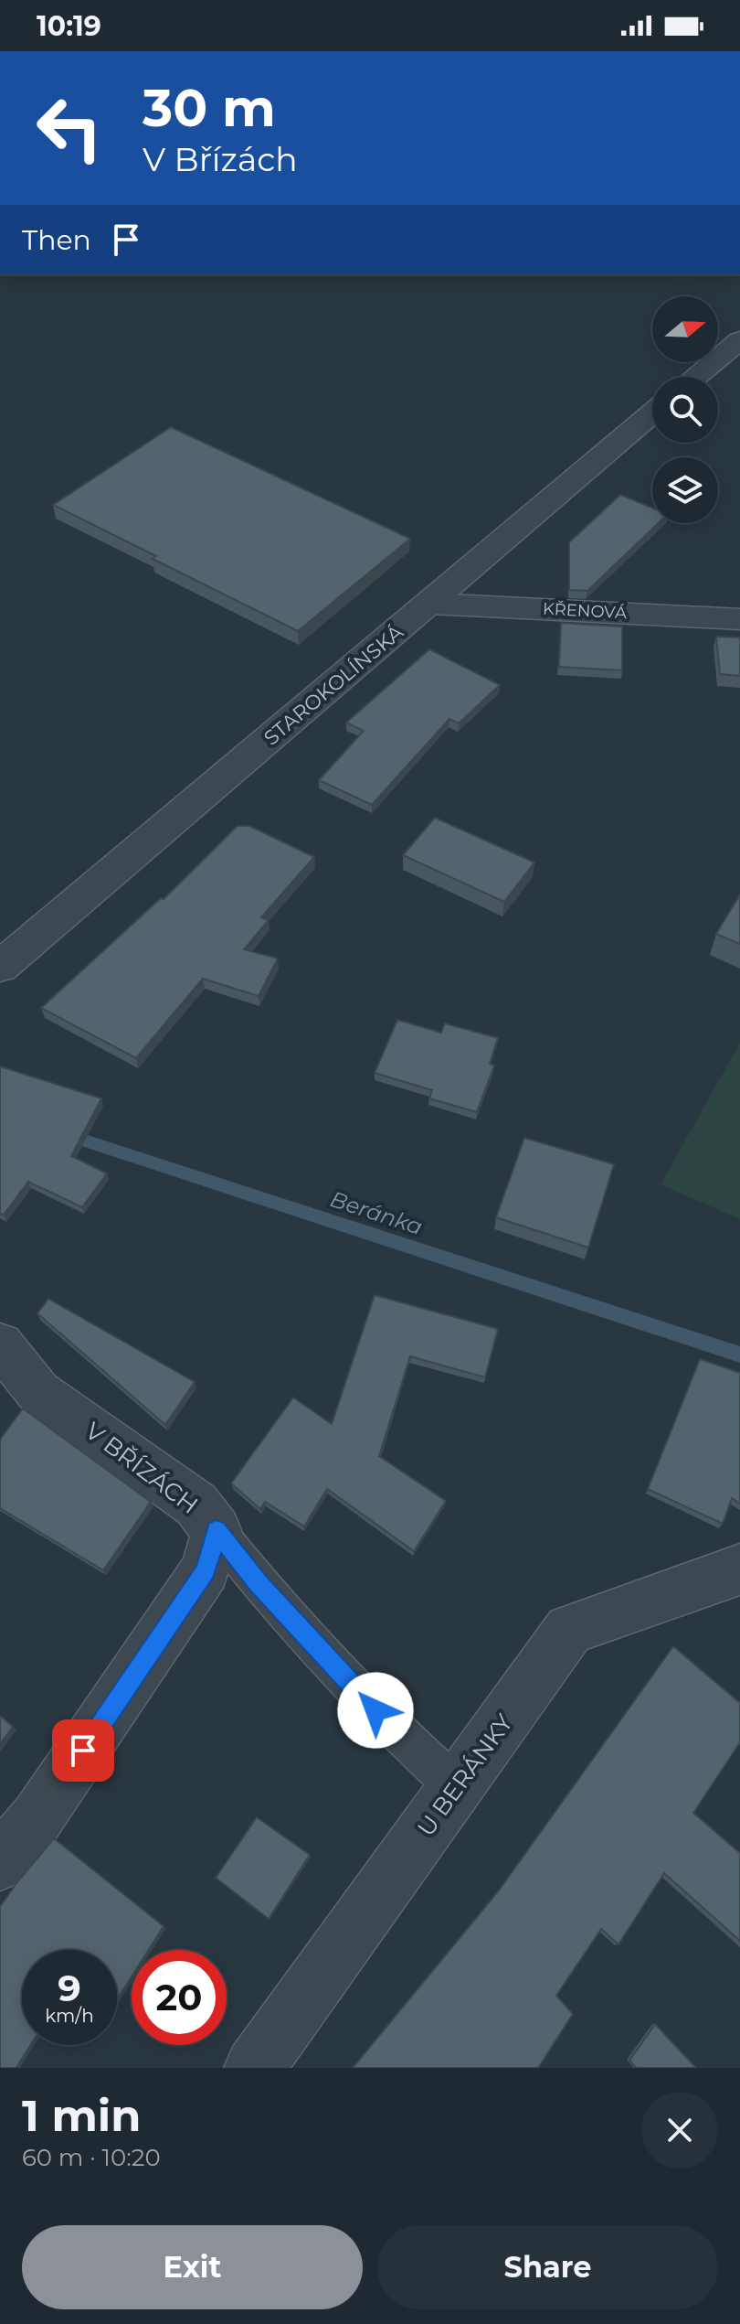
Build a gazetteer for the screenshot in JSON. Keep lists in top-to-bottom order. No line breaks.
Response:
{"streets":{"street":["KŘENOVÁ","STAROKOLÍNSKÁ","V BŘÍZÁCH","U BERÁNKY"]},"crossings":[["KŘENOVÁ","STAROKOLÍNSKÁ"]],"water":["Beránka"],"north":"right","page":{"status":"10:19","turn":["30 m","V Břízách"],"then":"Then","speed":"9 km/h","limit":"20","heading":["1 min","60 m · 10:20"],"buttons":["Exit","Share"]}}
